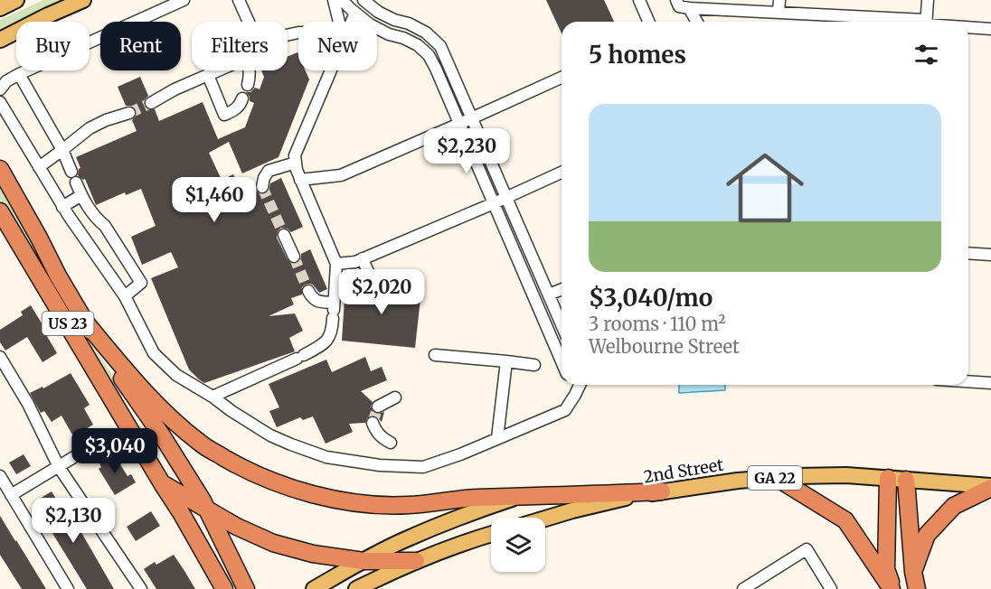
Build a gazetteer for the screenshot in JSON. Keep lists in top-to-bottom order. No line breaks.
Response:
{"streets":{"highway":["US 23"],"main road":["2nd Street","GA 22"]},"page":{"chip":["Buy","Rent","Filters","New"],"heading":"5 homes","list":[{"name":"$3,040/mo","note":"3 rooms · 110 m² · Welbourne Street"}],"price":["$2,230","$1,460","$2,020","$3,040","$2,130"]}}
